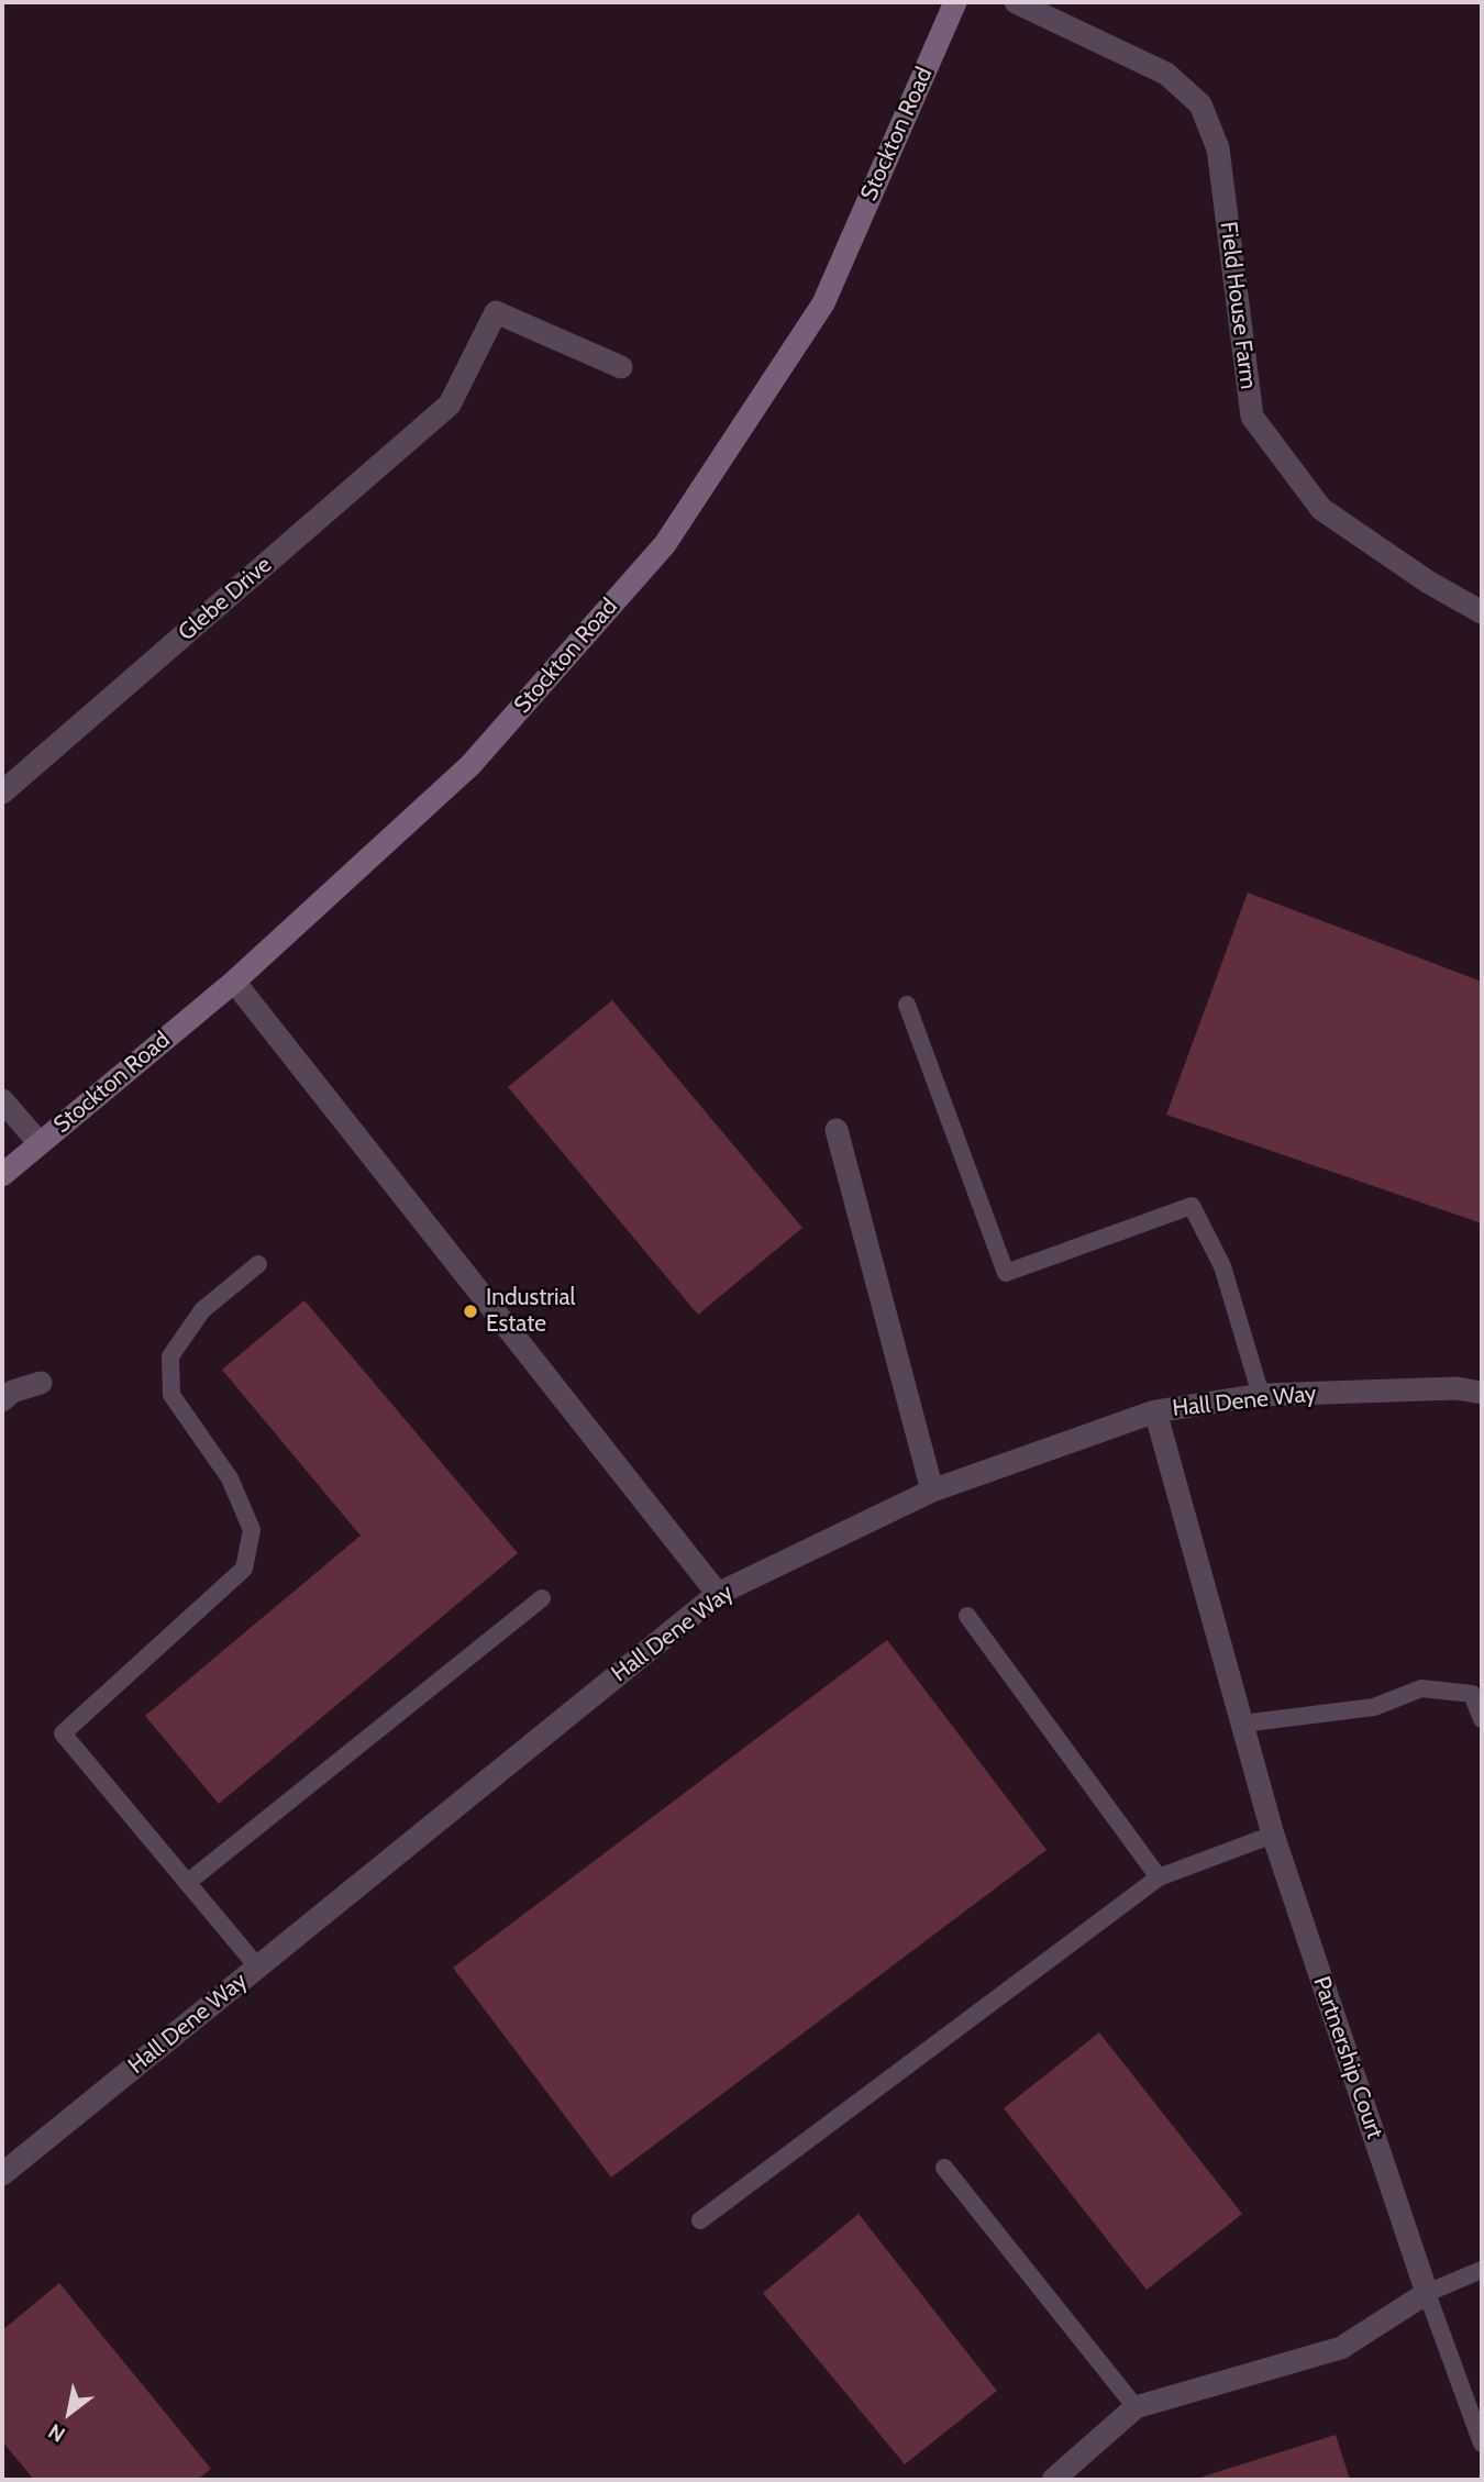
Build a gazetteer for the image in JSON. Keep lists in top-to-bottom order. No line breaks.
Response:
{"streets":{"main road":["Stockton Road"],"street":["Field House Farm","Glebe Drive","Hall Dene Way","Partnership Court"]},"crossings":[["Hall Dene Way","Partnership Court"]],"places":["Industrial Estate"],"north":"bottom left"}
